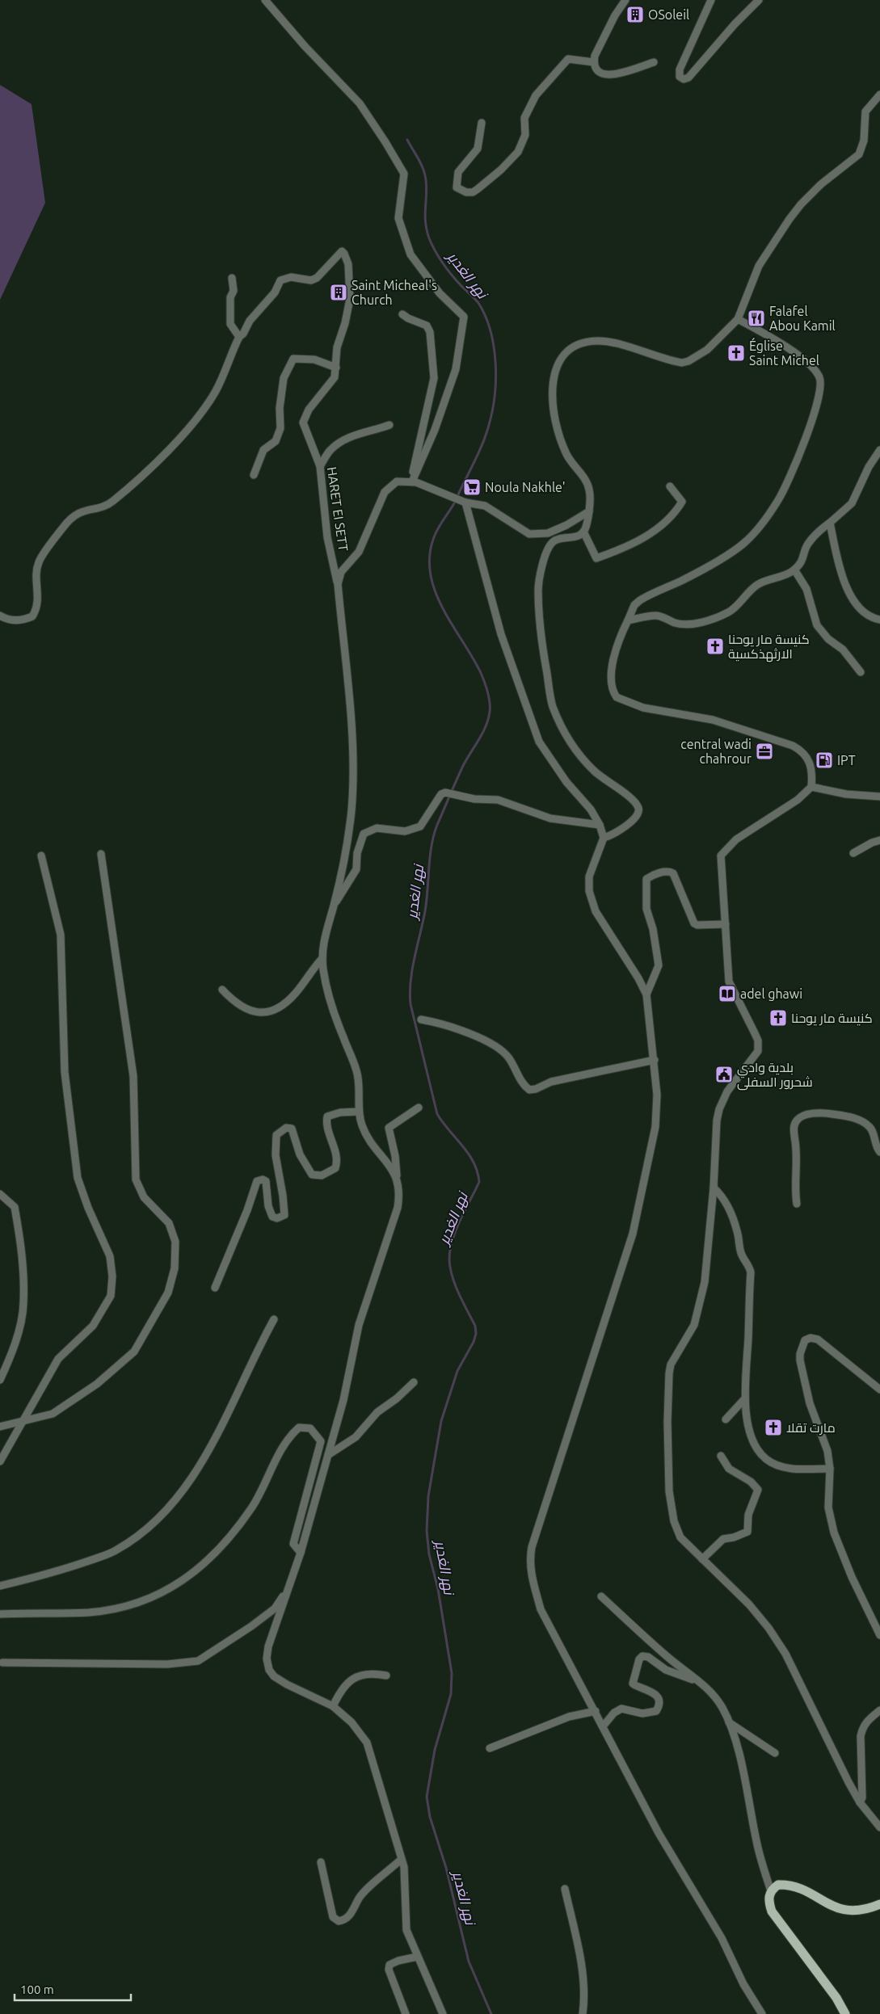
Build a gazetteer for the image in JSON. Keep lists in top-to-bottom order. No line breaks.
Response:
{"streets":{"street":["HARET EI SETT"]},"water":["نهر الغدير"],"places":{"building":["OSoleil","Saint Micheal's Church"],"restaurant":["Falafel Abou Kamil"],"church":["Église Saint Michel","كنيسة مار يوحنا الارثهذكسية","كنيسة مار يوحنا","مارت تقلا"],"supermarket":["Noula Nakhle'"],"office":["central wadi chahrour"],"fuel station":["IPT"],"library":["adel ghawi"],"public building":["بلدية وادي شحرور السفلى"]},"scale_bar":"100 m"}
